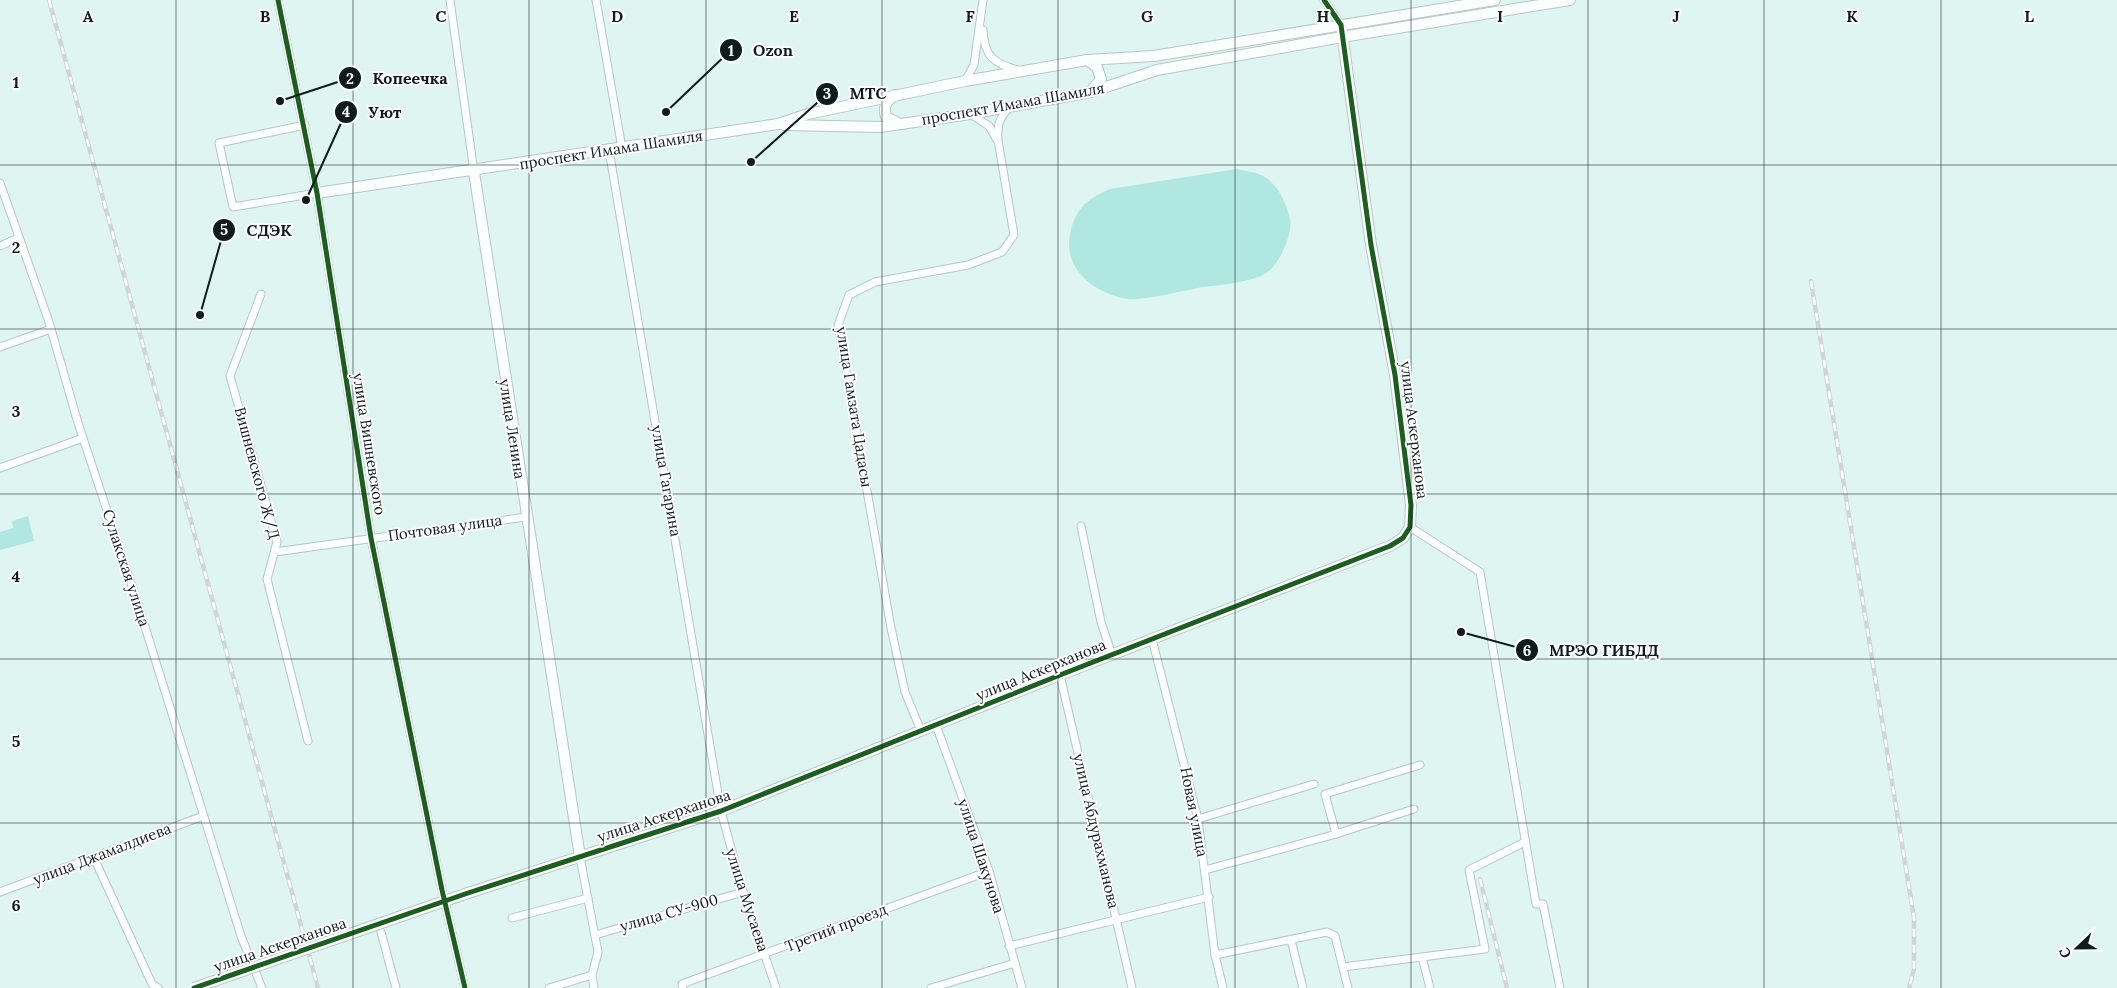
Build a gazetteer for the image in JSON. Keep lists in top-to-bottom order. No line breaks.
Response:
{"streets":{"street":["проспект Имама Шамиля","улица Гамзата Цадасы","улица Ленина","улица Аскерханова","улица Вишневского","Вишневского Ж/Д","улица Гагарина","Почтовая улица","Сулакская улица","Новая улица","улица Абдурахманова","улица Джамалдиева","улица Шакунова","улица Мусаева","улица СУ-900","Третий проезд"]},"crossings":[["проспект Имама Шамиля","улица Ленина"],["проспект Имама Шамиля","улица Аскерханова"],["проспект Имама Шамиля","улица Вишневского"],["проспект Имама Шамиля","улица Гагарина"],["улица Гамзата Цадасы","улица Аскерханова"],["улица Ленина","улица Аскерханова"],["улица Ленина","Почтовая улица"],["улица Аскерханова","улица Гагарина"],["улица Аскерханова","Новая улица"],["улица Аскерханова","улица Абдурахманова"],["улица Аскерханова","улица Шакунова"],["улица Аскерханова","улица Мусаева"],["улица Вишневского","Почтовая улица"],["Вишневского Ж/Д","Почтовая улица"],["улица Гагарина","улица Мусаева"],["Сулакская улица","улица Джамалдиева"],["улица Шакунова","Третий проезд"],["улица Мусаева","улица СУ-900"],["улица Мусаева","Третий проезд"]],"places":["Копеечка","Ozon","МТС","Уют","СДЭК","МРЭО ГИБДД"],"north":"left","grid":{"columns":["A","B","C","D","E","F","G","H","I","J","K","L"],"rows":["1","2","3","4","5","6"]}}
